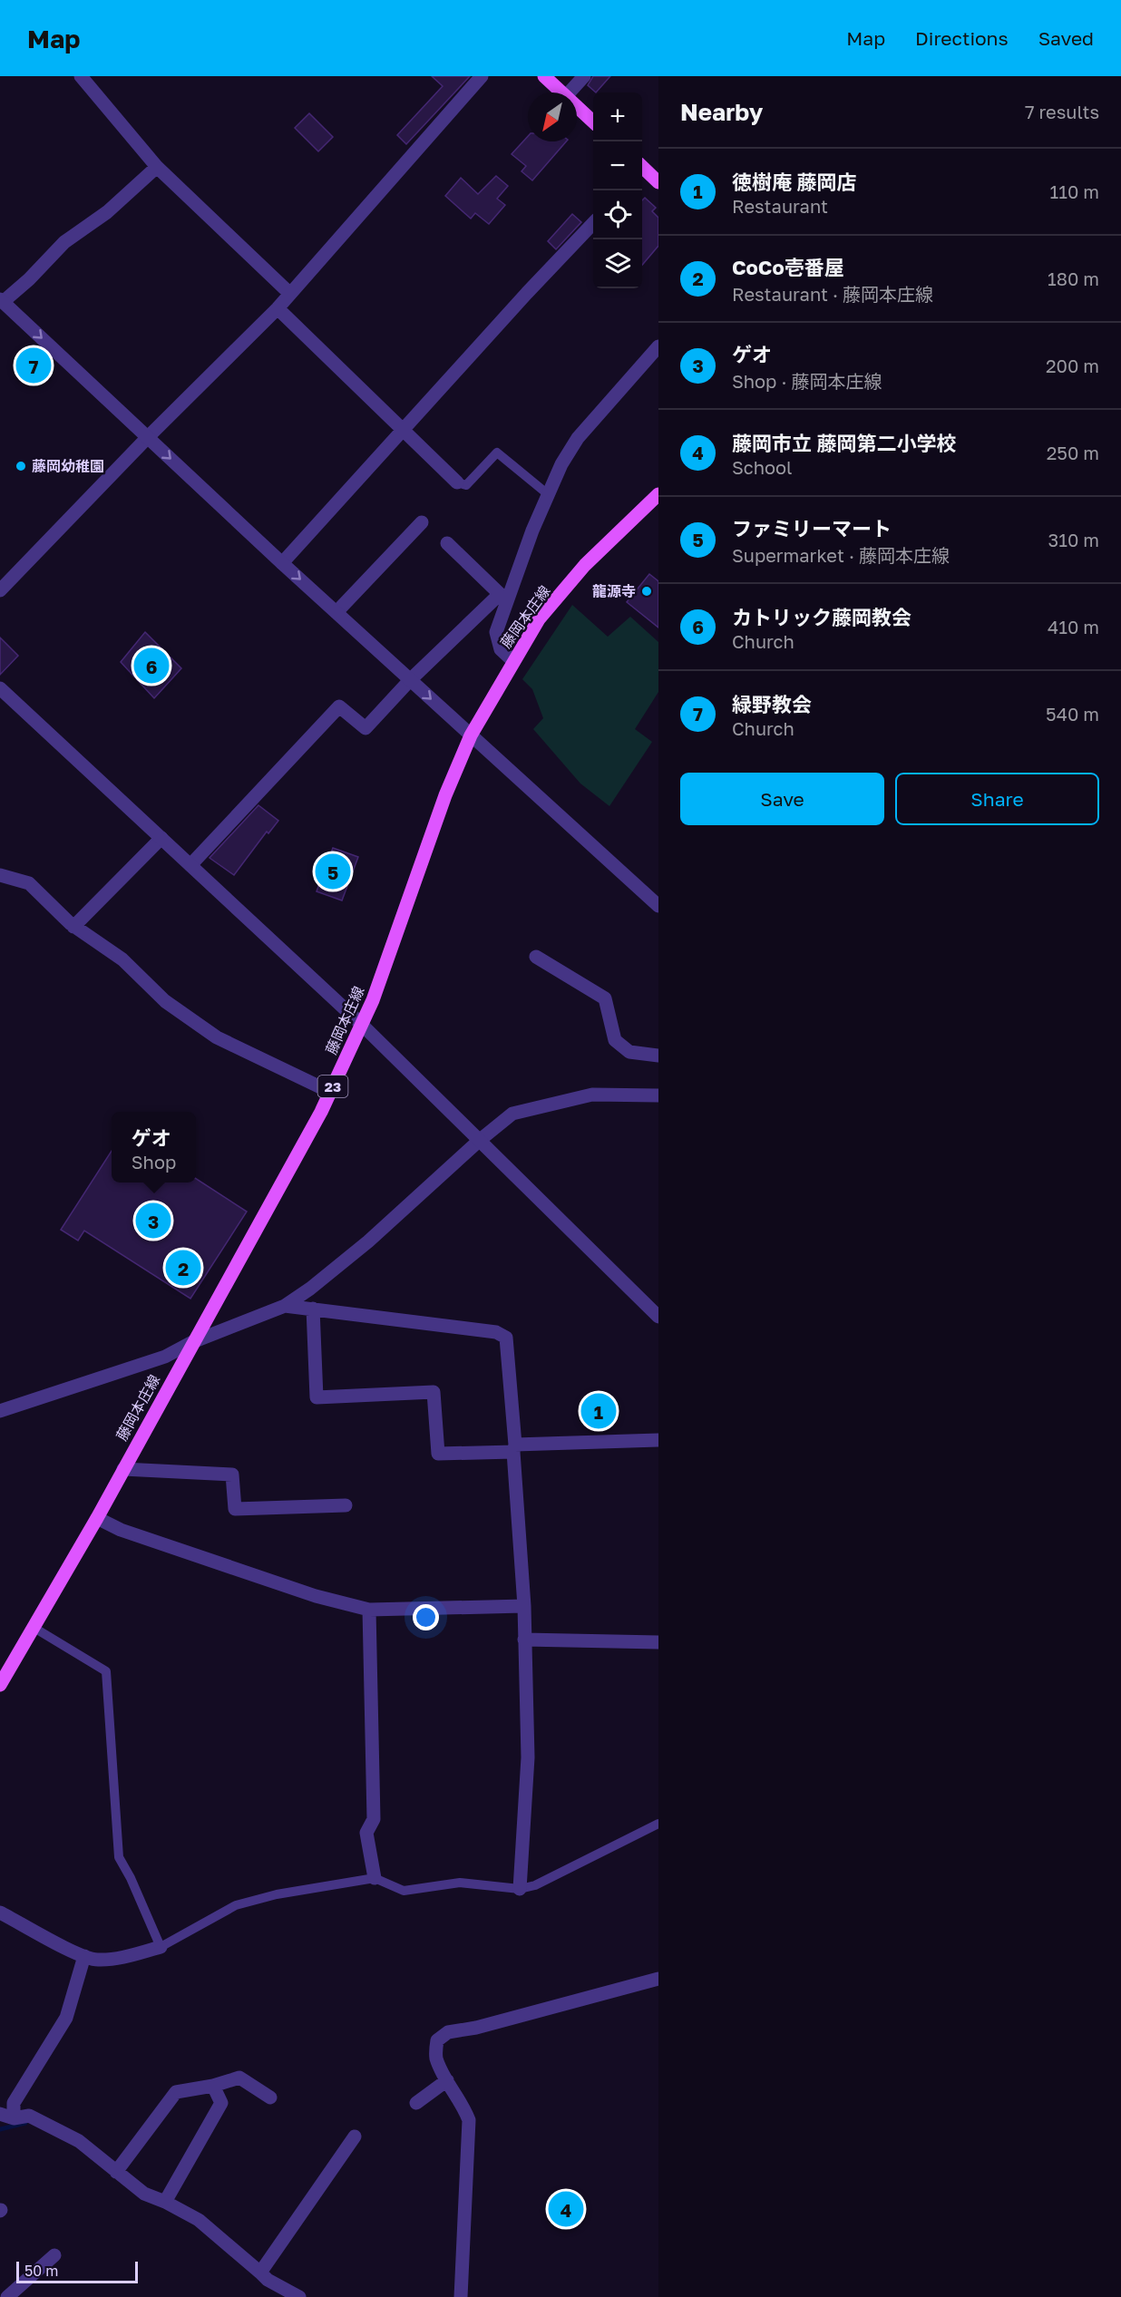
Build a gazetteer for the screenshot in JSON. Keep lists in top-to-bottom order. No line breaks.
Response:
{"streets":{"main road":["藤岡本庄線","23"]},"places":["藤岡幼稚園","龍源寺"],"scale_bar":"50 m","north":"bottom left","page":{"header":"Map","nav":["Map","Directions","Saved"],"heading":["Nearby","7 results"],"map_buttons":["+","−"],"list":[{"mark":"1","name":"徳樹庵 藤岡店","note":"Restaurant","value":"110 m"},{"mark":"2","name":"CoCo壱番屋","note":"Restaurant · 藤岡本庄線","value":"180 m"},{"mark":"3","name":"ゲオ","note":"Shop · 藤岡本庄線","value":"200 m"},{"mark":"4","name":"藤岡市立 藤岡第二小学校","note":"School","value":"250 m"},{"mark":"5","name":"ファミリーマート","note":"Supermarket · 藤岡本庄線","value":"310 m"},{"mark":"6","name":"カトリック藤岡教会","note":"Church","value":"410 m"},{"mark":"7","name":"緑野教会","note":"Church","value":"540 m"}],"pins":["7","6","5","3","2","1","4"],"buttons":["Save","Share"],"popup":["ゲオ","Shop"],"scale":"50 m"}}
